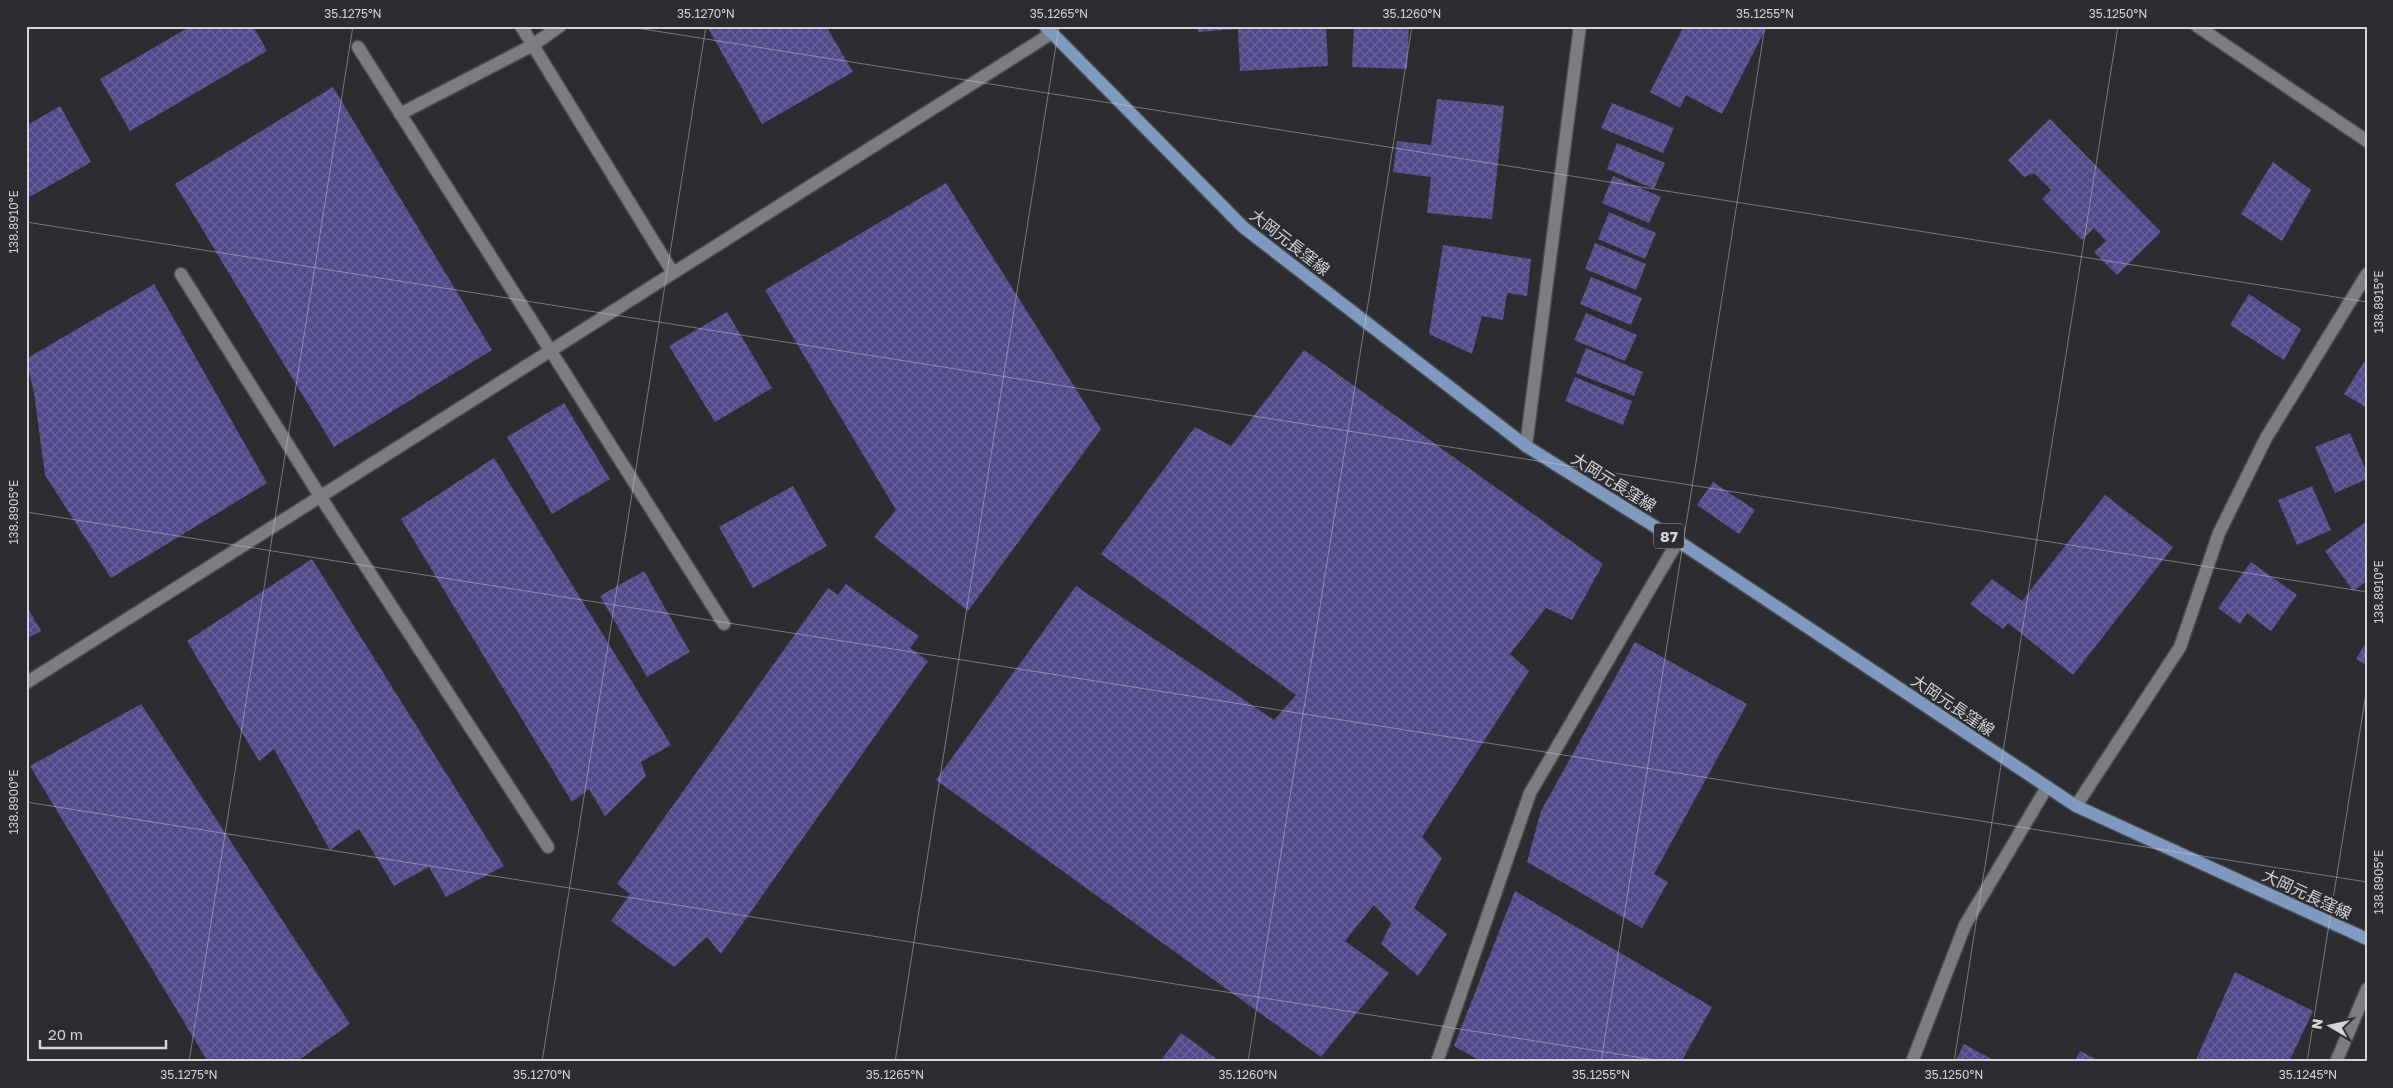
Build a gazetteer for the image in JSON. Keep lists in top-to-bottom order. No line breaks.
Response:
{"streets":{"main road":["大岡元長窪線","87"]},"scale_bar":"20 m","north":"left","coordinates":["35.1275°N","35.1270°N","35.1265°N","35.1260°N","35.1255°N","35.1250°N","138.8910°E","138.8915°E","138.8905°E","138.8900°E","35.1245°N"]}
